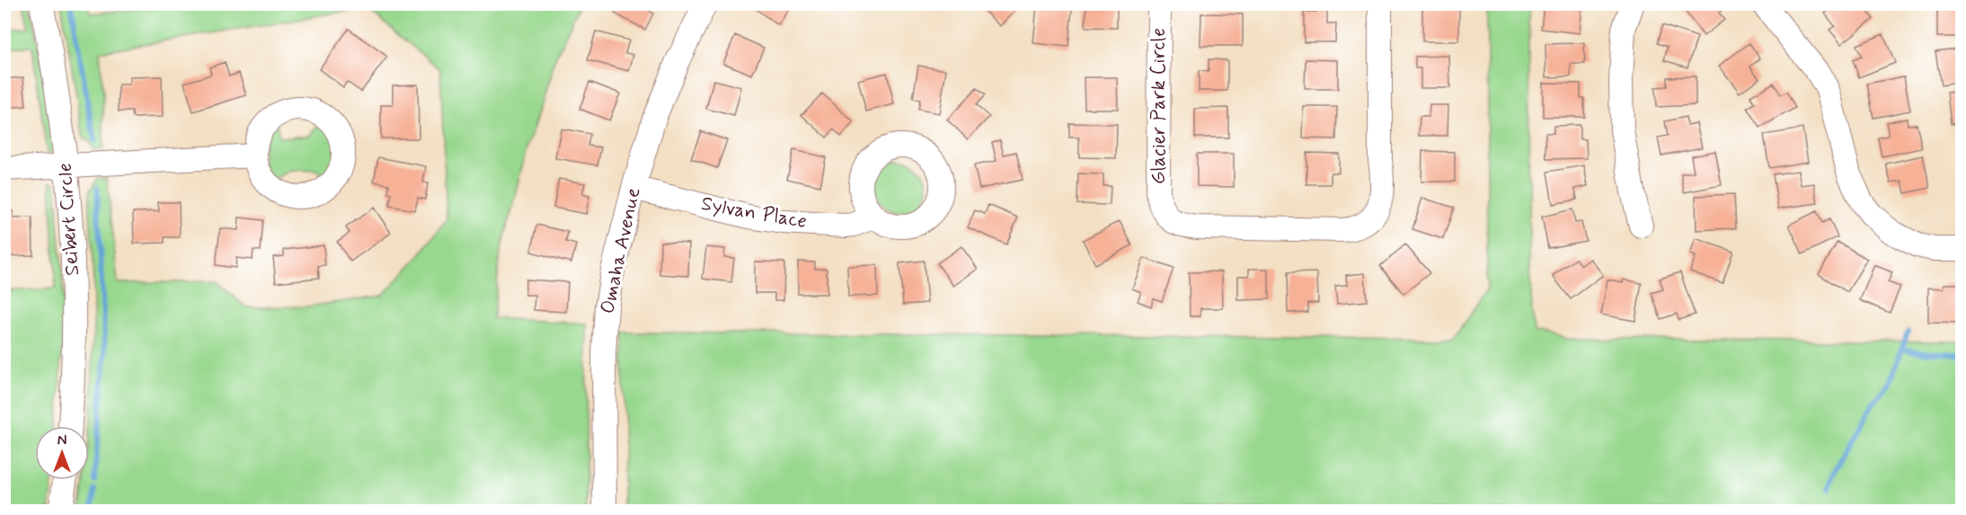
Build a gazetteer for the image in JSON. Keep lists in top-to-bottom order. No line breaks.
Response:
{"streets":{"street":["Glacier Park Circle","Sylvan Place","Seibert Circle","Omaha Avenue"]},"crossings":[["Sylvan Place","Omaha Avenue"]],"north":"top"}
